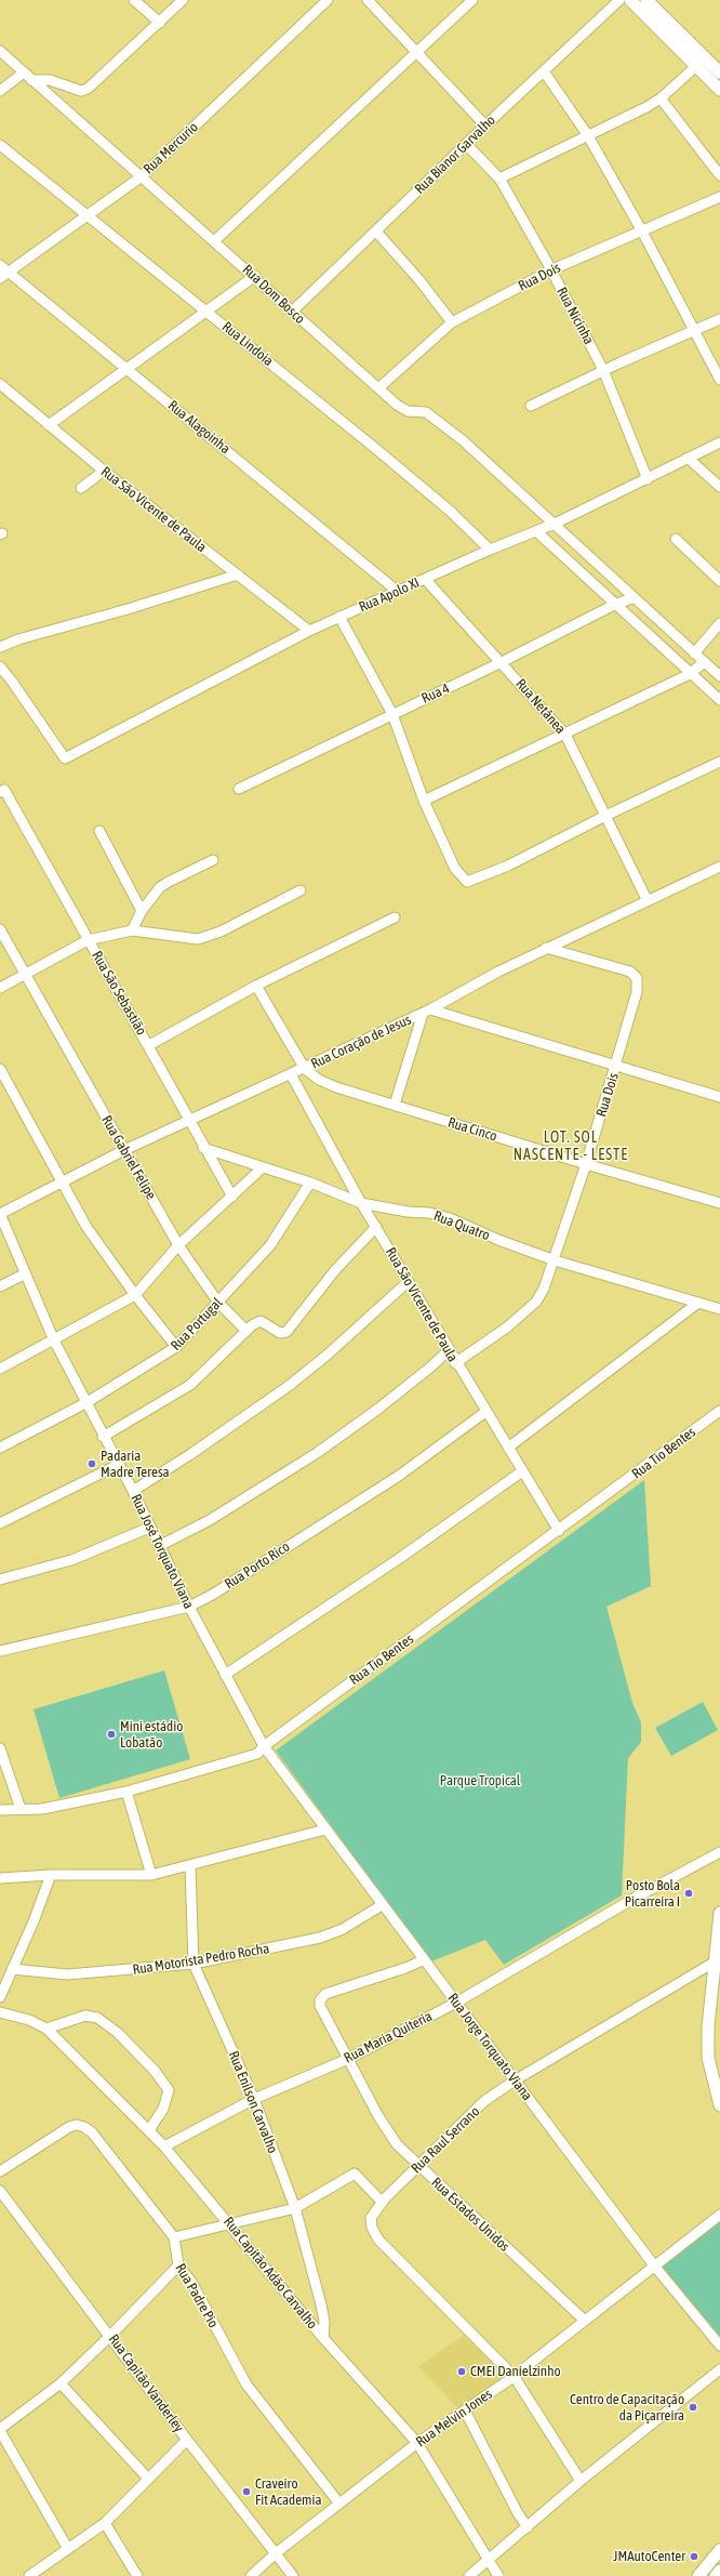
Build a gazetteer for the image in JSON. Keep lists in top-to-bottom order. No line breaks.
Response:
{"streets":{"street":["Rua Mercurio","Rua Bianor Garvalho","Rua Dois","Rua Dom Bosco","Rua Nicinha","Rua Lindoia","Rua Alagoinha","Rua São Vicente de Paula","Rua Apolo XI","Rua 4","Rua Netânea","Rua São Sebastião","Rua Coração de Jesus","Rua Cinco","Rua Gabriel Felipe","Rua Quatro","Rua Portugal","Rua Tio Bentes","Rua José Torquato Viana","Rua Porto Rico","Rua Motorista Pedro Rocha","Rua Maria Quiteria","Rua Jorge Torquato Viana","Rua Enilson Carvalho","Rua Raul Serrano","Rua Estados Unidos","Rua Capitão Adão Carvalho","Rua Padre Pio","Rua Capitão Vanderley","Rua Melvin Jones"]},"crossings":[["Rua Mercurio","Rua Dom Bosco"],["Rua Mercurio","Rua Lindoia"],["Rua Mercurio","Rua Alagoinha"],["Rua Bianor Garvalho","Rua Dom Bosco"],["Rua Bianor Garvalho","Rua Nicinha"],["Rua Dois","Rua Dom Bosco"],["Rua Dois","Rua Nicinha"],["Rua Dois","Rua São Vicente de Paula"],["Rua Dois","Rua Coração de Jesus"],["Rua Dois","Rua Cinco"],["Rua Dois","Rua Quatro"],["Rua Dom Bosco","Rua Apolo XI"],["Rua Dom Bosco","Rua 4"],["Rua Nicinha","Rua Apolo XI"],["Rua Lindoia","Rua Apolo XI"],["Rua Alagoinha","Rua Apolo XI"],["Rua São Vicente de Paula","Rua Apolo XI"],["Rua São Vicente de Paula","Rua Coração de Jesus"],["Rua São Vicente de Paula","Rua Quatro"],["Rua São Vicente de Paula","Rua Tio Bentes"],["Rua São Vicente de Paula","Rua Porto Rico"],["Rua Apolo XI","Rua Netânea"],["Rua 4","Rua Netânea"],["Rua Netânea","Rua Coração de Jesus"],["Rua São Sebastião","Rua Coração de Jesus"],["Rua São Sebastião","Rua Quatro"],["Rua Coração de Jesus","Rua Cinco"],["Rua Coração de Jesus","Rua Gabriel Felipe"],["Rua Coração de Jesus","Rua José Torquato Viana"],["Rua Gabriel Felipe","Rua Portugal"],["Rua Quatro","Rua Portugal"],["Rua Portugal","Rua José Torquato Viana"],["Rua Tio Bentes","Rua José Torquato Viana"],["Rua Tio Bentes","Rua Jorge Torquato Viana"],["Rua José Torquato Viana","Rua Porto Rico"],["Rua José Torquato Viana","Rua Jorge Torquato Viana"],["Rua Motorista Pedro Rocha","Rua Jorge Torquato Viana"],["Rua Motorista Pedro Rocha","Rua Enilson Carvalho"],["Rua Maria Quiteria","Rua Jorge Torquato Viana"],["Rua Maria Quiteria","Rua Enilson Carvalho"],["Rua Maria Quiteria","Rua Estados Unidos"],["Rua Maria Quiteria","Rua Capitão Adão Carvalho"],["Rua Jorge Torquato Viana","Rua Raul Serrano"],["Rua Jorge Torquato Viana","Rua Estados Unidos"],["Rua Jorge Torquato Viana","Rua Melvin Jones"],["Rua Enilson Carvalho","Rua Capitão Adão Carvalho"],["Rua Raul Serrano","Rua Estados Unidos"],["Rua Raul Serrano","Rua Melvin Jones"],["Rua Estados Unidos","Rua Melvin Jones"],["Rua Capitão Adão Carvalho","Rua Melvin Jones"],["Rua Padre Pio","Rua Melvin Jones"],["Rua Capitão Vanderley","Rua Melvin Jones"]],"districts":["LOT. SOL NASCENTE - LESTE"],"parks":["Parque Tropical"],"places":["Padaria Madre Teresa","Mini estádio Lobatão","Posto Bola Picarreira I","CMEI Danielzinho","Centro de Capacitação da Piçarreira","Craveiro Fit Academia","JMAutoCenter"]}
